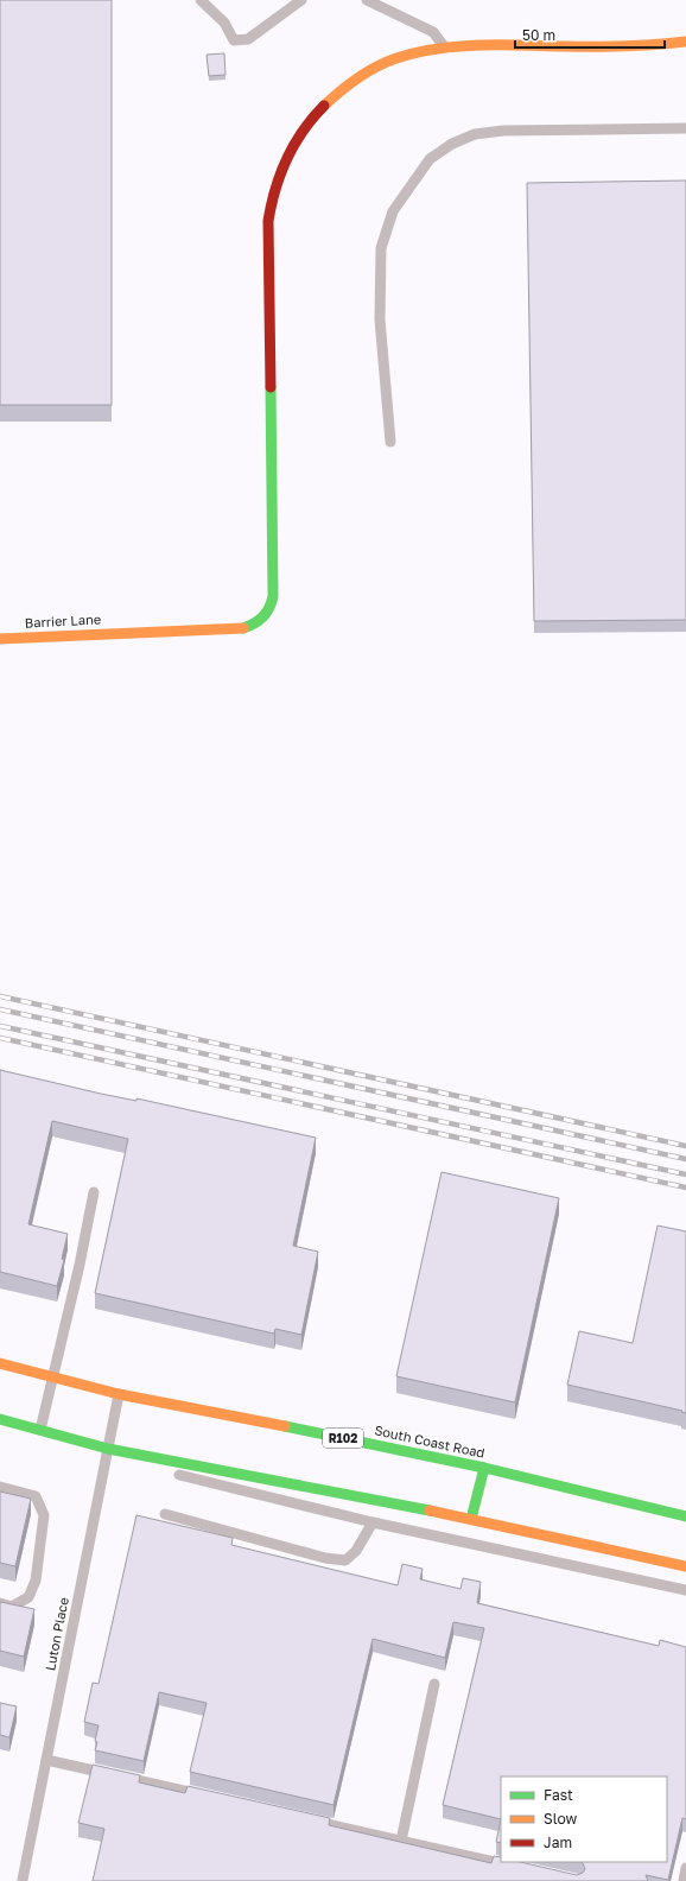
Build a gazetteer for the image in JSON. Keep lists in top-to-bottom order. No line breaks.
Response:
{"streets":{"main road":["Barrier Lane","R102","South Coast Road"],"lane":["Luton Place"]},"crossings":[["South Coast Road","Luton Place"]],"legend":["Fast","Slow","Jam"],"scale_bar":"50 m"}
